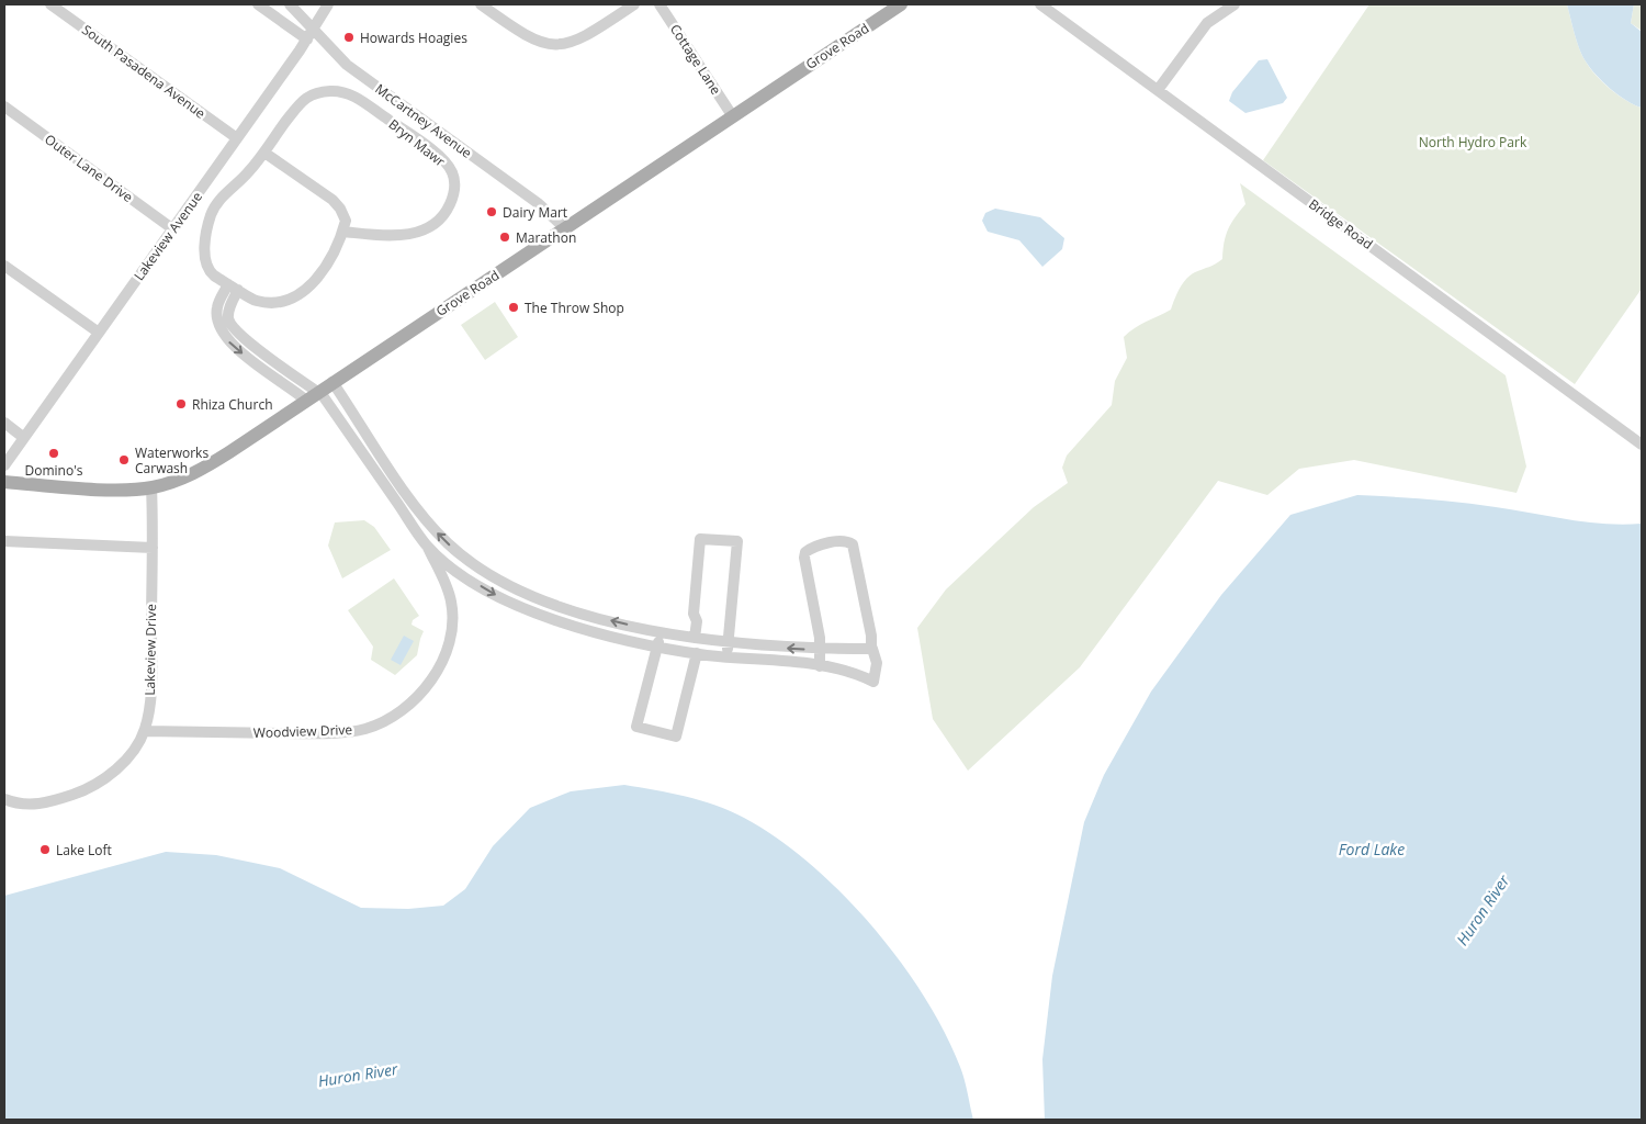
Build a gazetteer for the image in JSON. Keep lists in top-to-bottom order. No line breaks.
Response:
{"streets":{"main road":["Grove Road"],"street":["Cottage Lane","South Pasadena Avenue","McCartney Avenue","Bryn Mawr","Outer Lane Drive","Bridge Road","Lakeview Avenue","Lakeview Drive","Woodview Drive"]},"crossings":[["Grove Road","Cottage Lane"],["Grove Road","McCartney Avenue"],["South Pasadena Avenue","Lakeview Avenue"],["McCartney Avenue","Lakeview Avenue"],["Outer Lane Drive","Lakeview Avenue"],["Lakeview Drive","Woodview Drive"]],"water":["Ford Lake","Huron River"],"parks":["North Hydro Park"],"places":["Howards Hoagies","Dairy Mart","Marathon","The Throw Shop","Rhiza Church","Domino's","Waterworks Carwash","Lake Loft"]}
